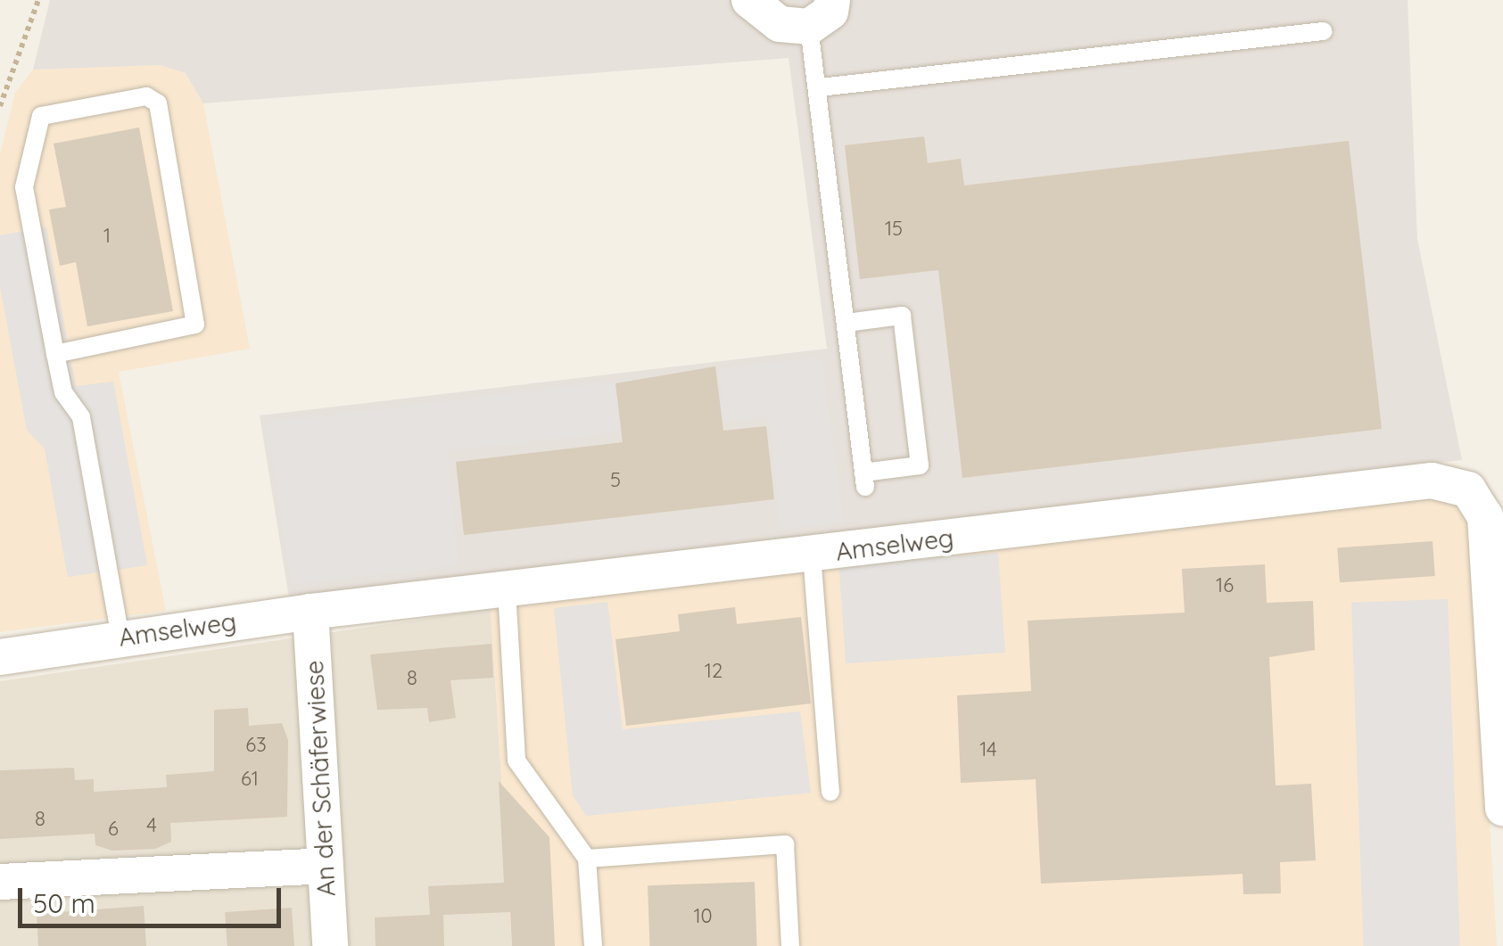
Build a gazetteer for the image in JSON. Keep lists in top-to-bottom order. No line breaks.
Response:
{"streets":{"street":["Amselweg","An der Schäferwiese"]},"crossings":[["Amselweg","An der Schäferwiese"]],"house_numbers":["15","1","5","16","12","8","63","14","61","8","4","6","10"],"scale_bar":"50 m"}
